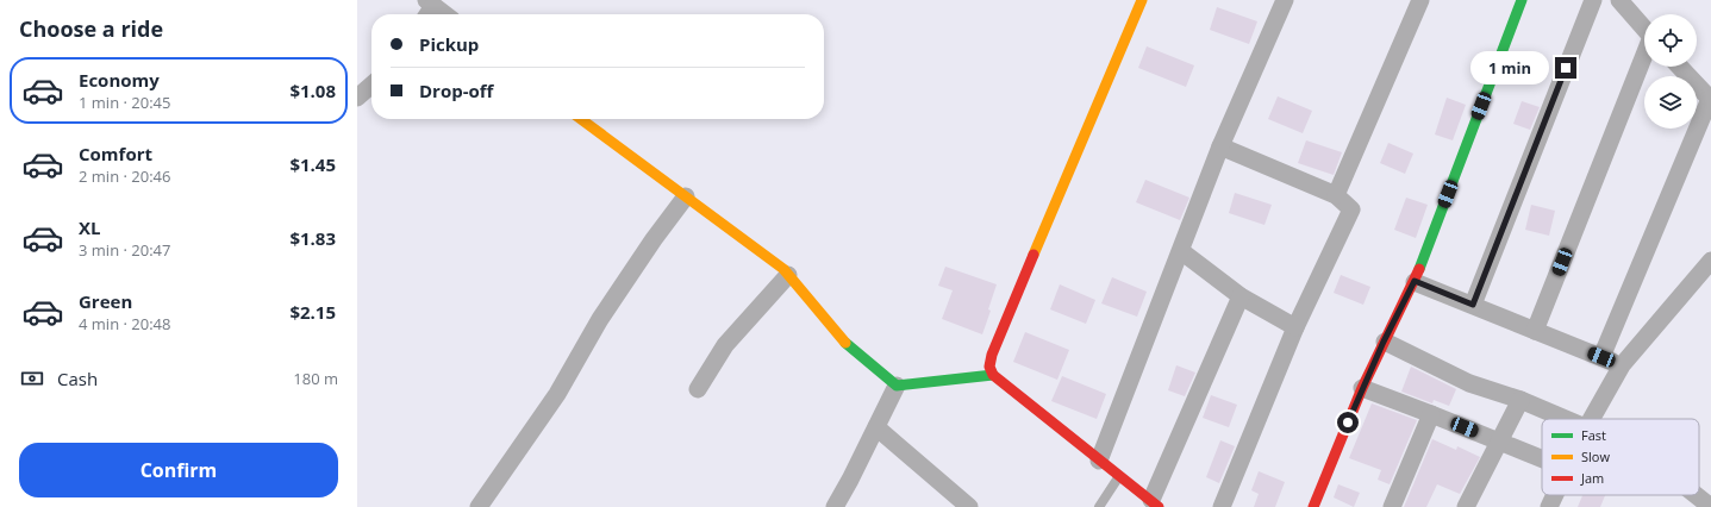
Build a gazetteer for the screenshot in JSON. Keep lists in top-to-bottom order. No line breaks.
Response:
{"legend":["Fast","Slow","Jam"],"page":{"heading":"Choose a ride","banner":["Pickup","Drop-off"],"bubble":"1 min","list":[{"name":"Economy","note":"1 min · 20:45","value":"$1.08"},{"name":"Comfort","note":"2 min · 20:46","value":"$1.45"},{"name":"XL","note":"3 min · 20:47","value":"$1.83"},{"name":"Green","note":"4 min · 20:48","value":"$2.15"}],"pay":["Cash","180 m"],"buttons":"Confirm"}}
